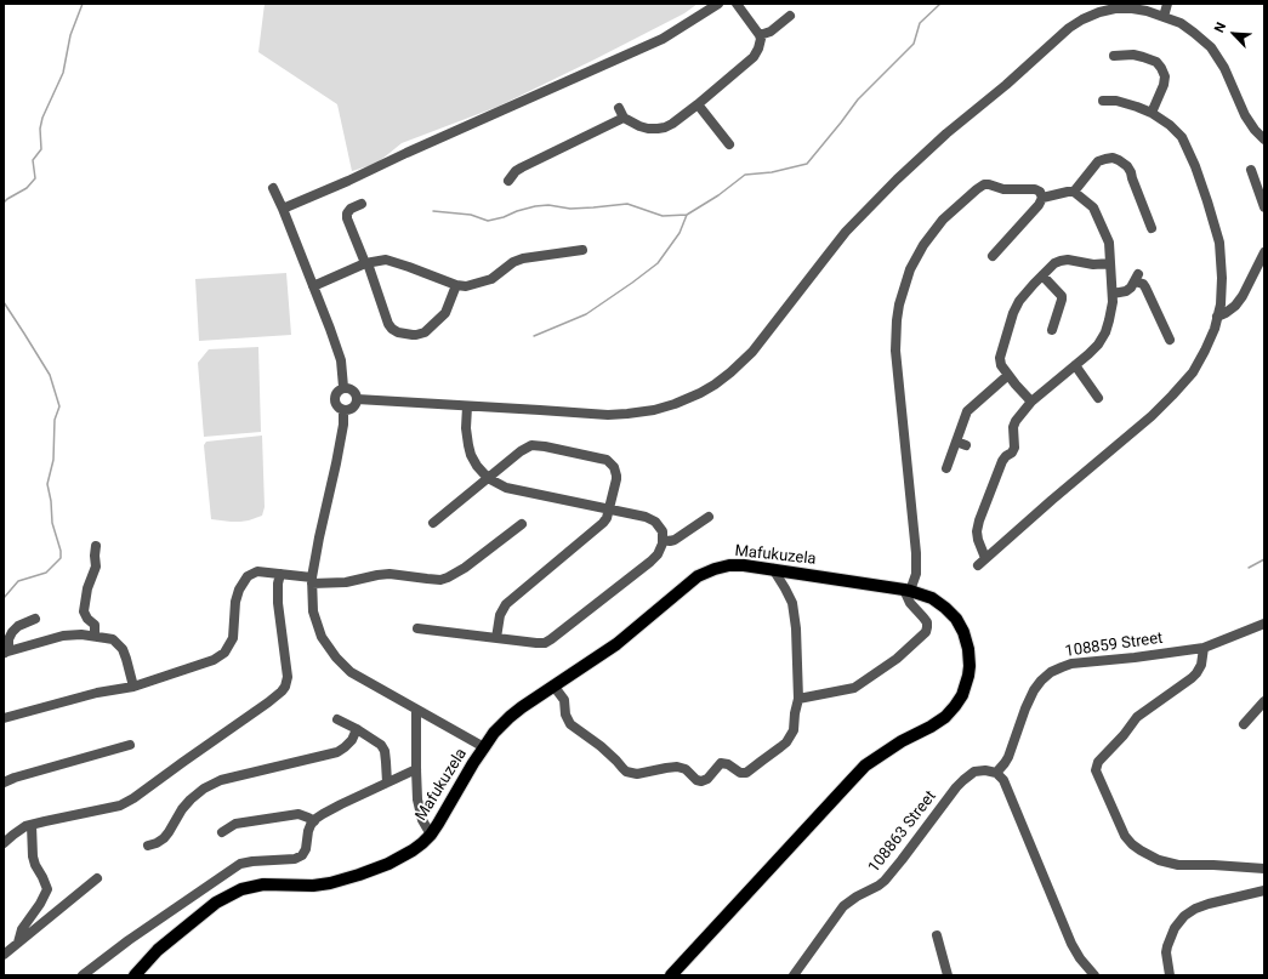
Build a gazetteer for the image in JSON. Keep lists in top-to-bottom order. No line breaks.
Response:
{"streets":{"main road":["Mafukuzela"],"street":["108859 Street","108863 Street"]},"crossings":[["108859 Street","108863 Street"]],"north":"top left"}
